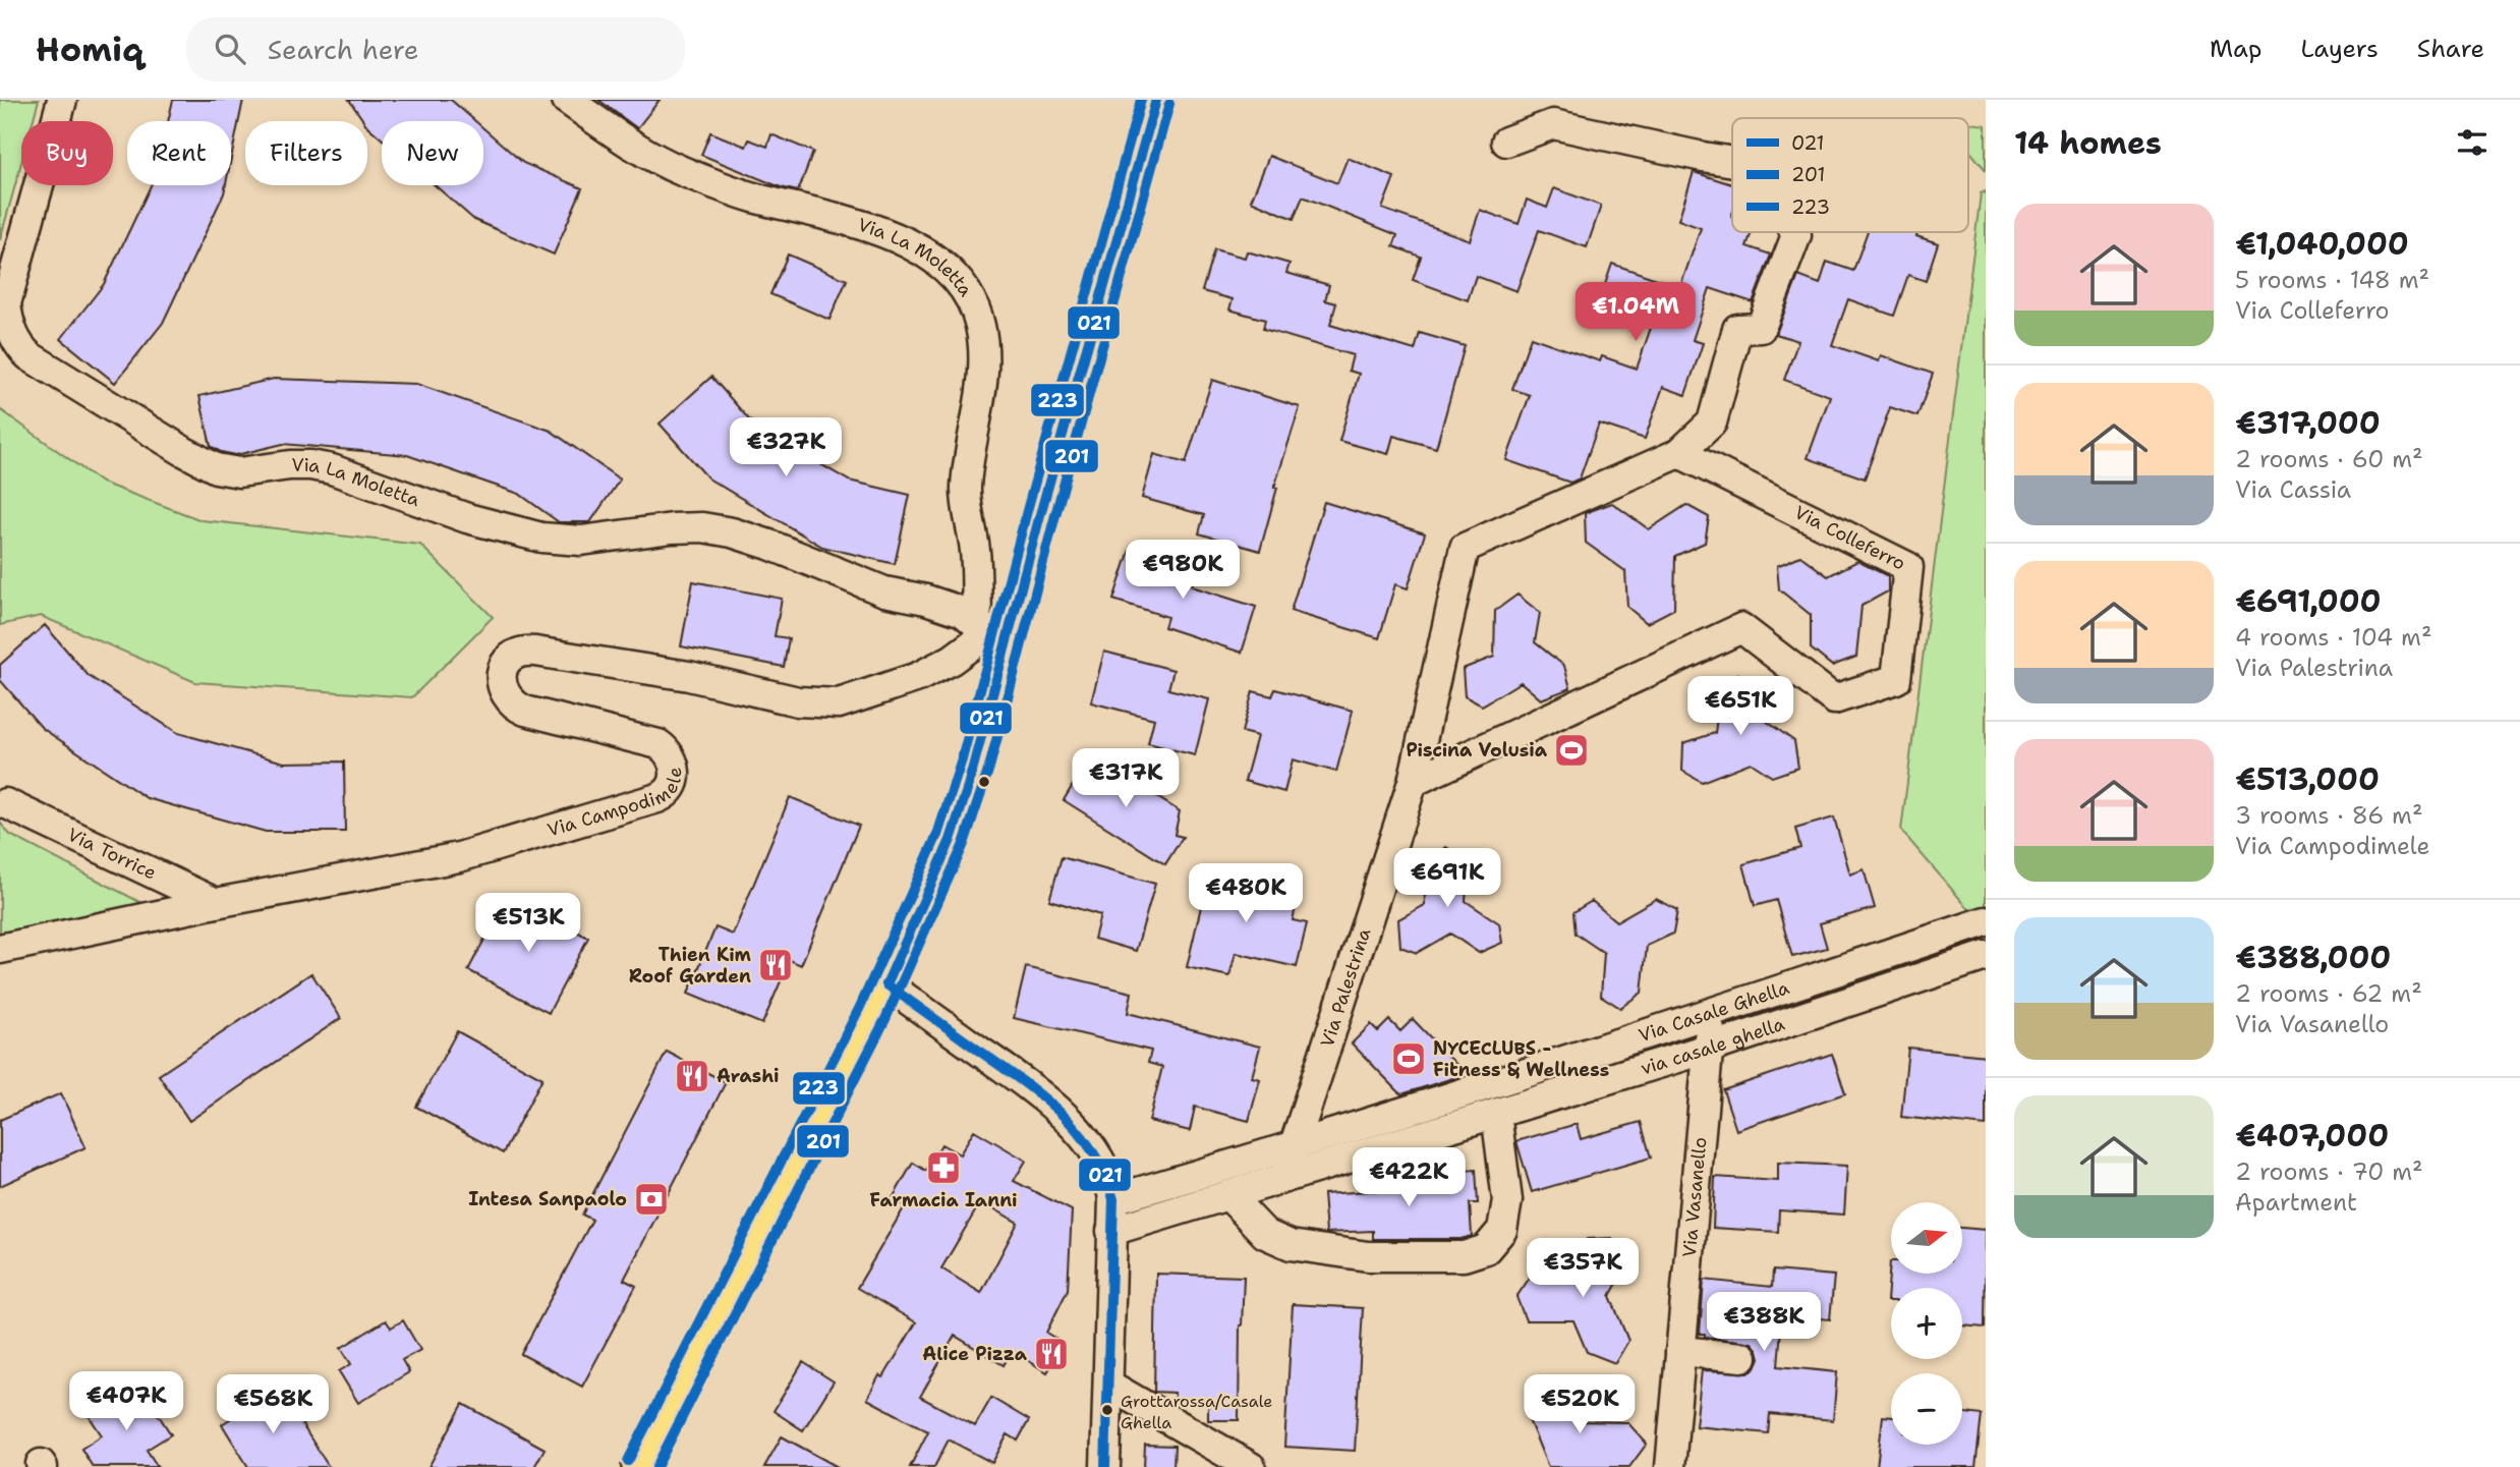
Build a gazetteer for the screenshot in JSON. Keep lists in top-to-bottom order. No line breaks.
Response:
{"streets":{"street":["Via La Moletta","Via Colleferro","Via Campodimele","Via Torrice","Via Palestrina","Via Casale Ghella","via casale ghella","Via Vasanello"]},"crossings":[["Via La Moletta","Via Campodimele"],["Via Colleferro","Via Palestrina"],["Via Campodimele","Via Torrice"],["Via Palestrina","Via Casale Ghella"],["Via Palestrina","via casale ghella"],["Via Casale Ghella","Via Vasanello"],["via casale ghella","Via Vasanello"]],"places":{"sports":["Piscina Volusia","NYCECLUBS - Fitness & Wellness"],"restaurant":["Thien Kim Roof Garden","Arashi","Alice Pizza"],"pharmacy":["Farmacia Ianni"],"bank":["Intesa Sanpaolo"],"other":["Grottarossa/Casale Ghella"]},"lines":["transit line 021","transit line 223","transit line 201"],"legend":["021","201","223"],"north":"right","page":{"header":"Homiq","search":"Search here","nav":["Map","Layers","Share"],"heading":"14 homes","chip":["Buy","Rent","Filters","New"],"list":[{"name":"€1,040,000","note":"5 rooms · 148 m² · Via Colleferro"},{"name":"€317,000","note":"2 rooms · 60 m² · Via Cassia"},{"name":"€691,000","note":"4 rooms · 104 m² · Via Palestrina"},{"name":"€513,000","note":"3 rooms · 86 m² · Via Campodimele"},{"name":"€388,000","note":"2 rooms · 62 m² · Via Vasanello"},{"name":"€407,000","note":"2 rooms · 70 m² · Apartment"}],"price":["€1.04M","€327K","€980K","€651K","€317K","€691K","€480K","€513K","€422K","€357K","€388K","€407K","€568K","€520K"],"map_buttons":["+","−"]}}
